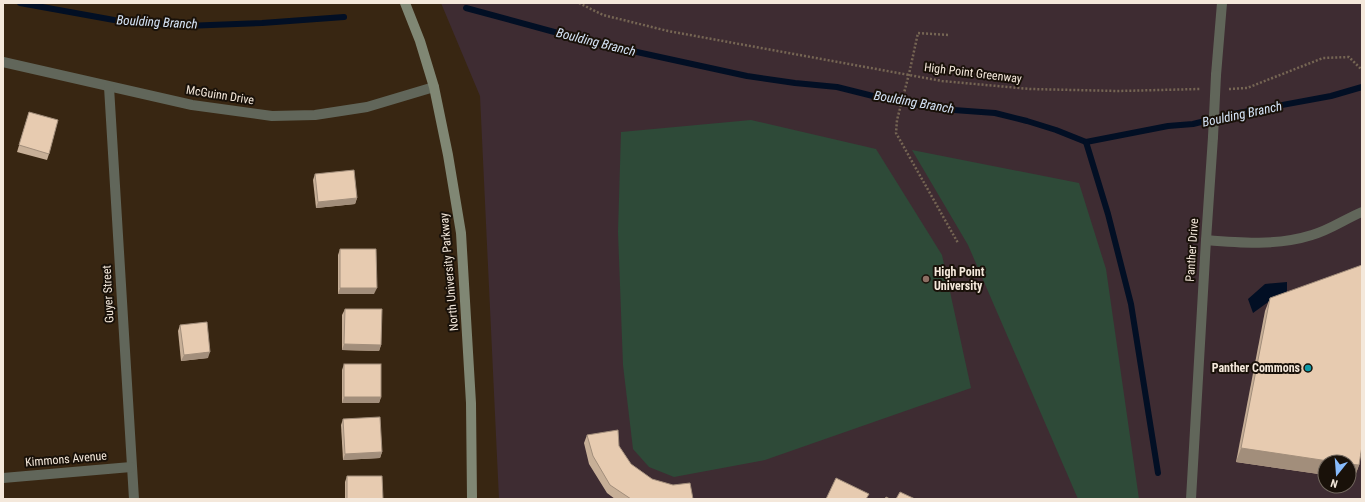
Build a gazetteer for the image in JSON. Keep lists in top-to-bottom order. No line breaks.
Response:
{"streets":{"main road":["North University Parkway"],"street":["McGuinn Drive","Panther Drive","Guyer Street","Kimmons Avenue"],"path":["High Point Greenway"]},"crossings":[["McGuinn Drive","North University Parkway"],["McGuinn Drive","Guyer Street"],["Guyer Street","Kimmons Avenue"]],"water":["Boulding Branch"],"places":["High Point University","Panther Commons"],"north":"bottom"}
